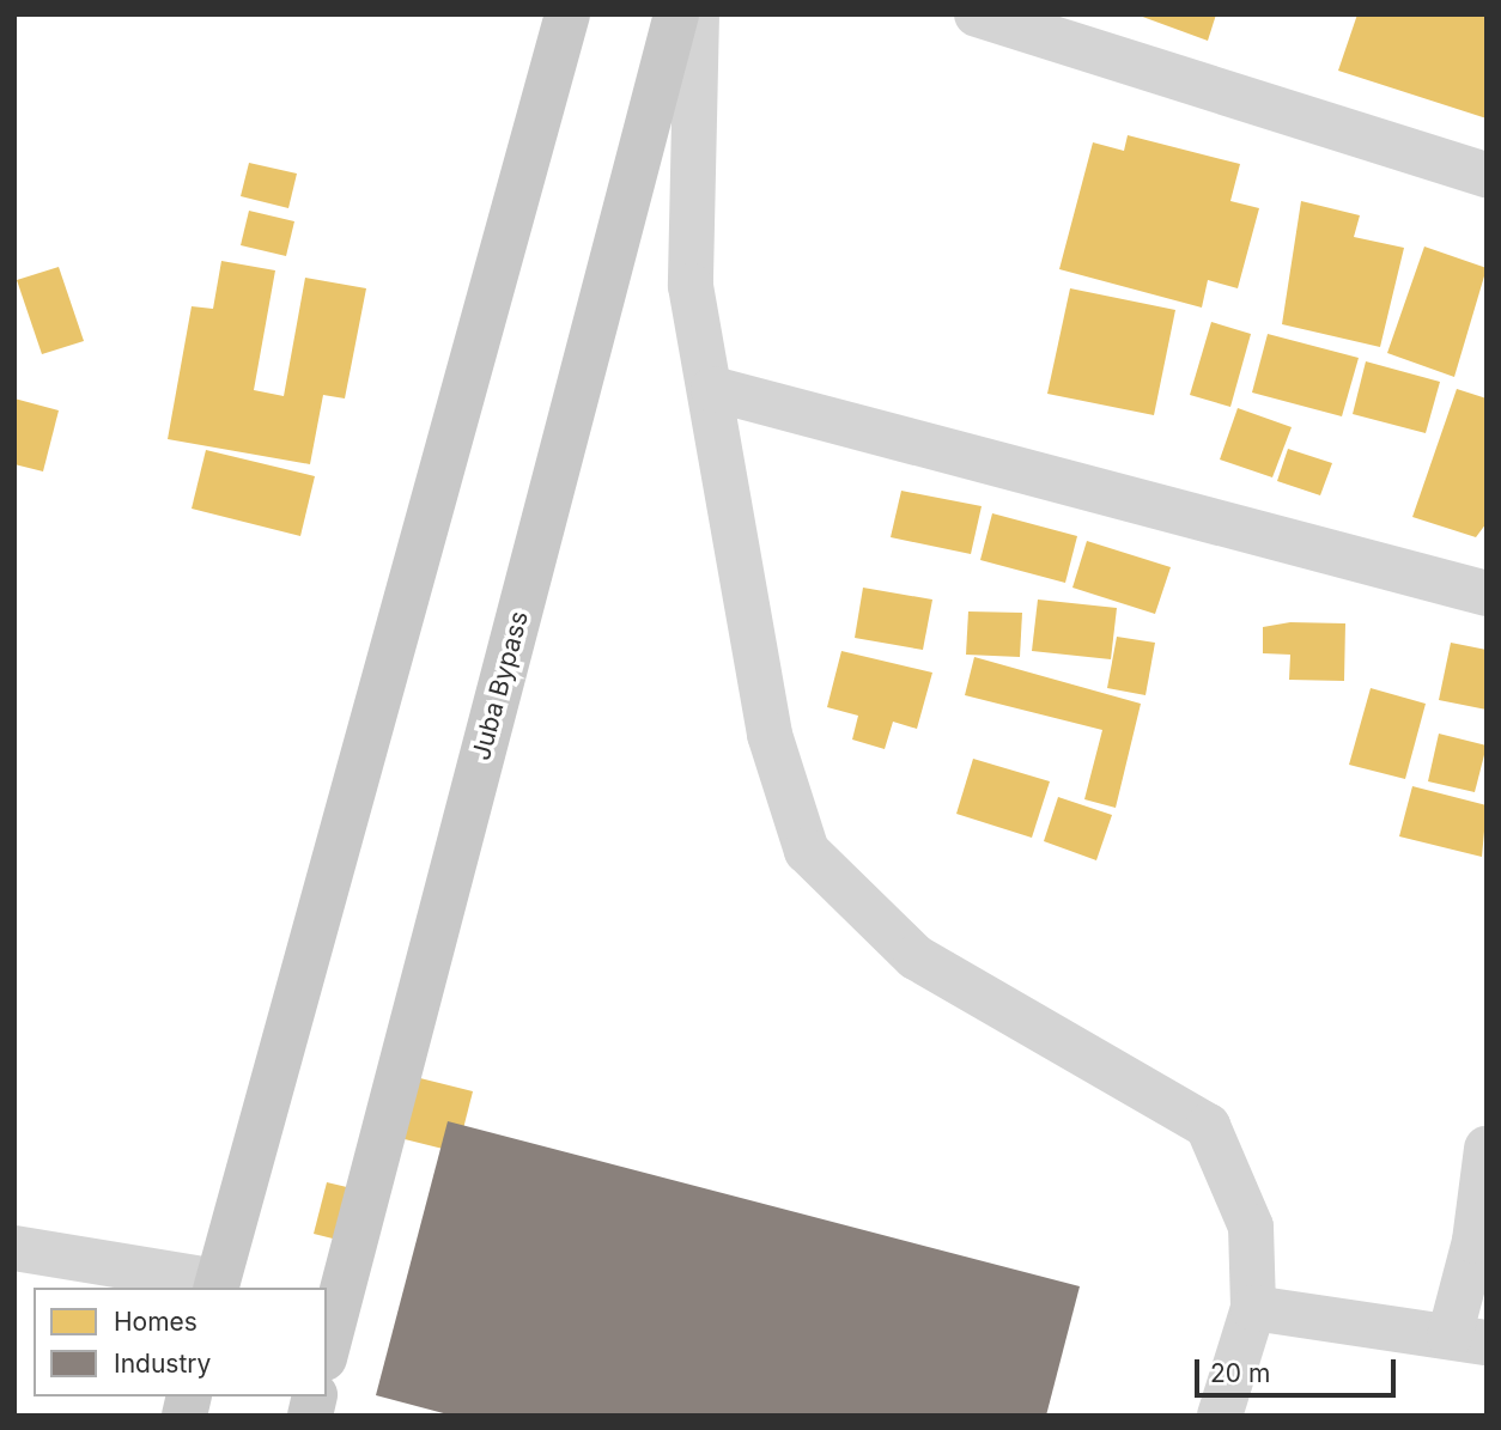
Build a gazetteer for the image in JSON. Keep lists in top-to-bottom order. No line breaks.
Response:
{"streets":{"main road":["Juba Bypass"]},"legend":["Homes","Industry"],"scale_bar":"20 m"}
